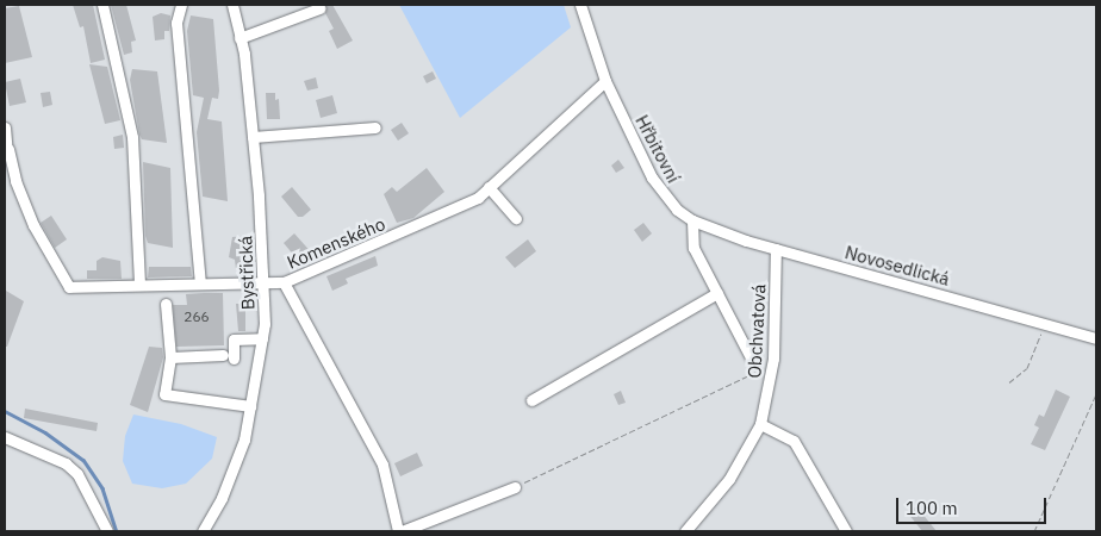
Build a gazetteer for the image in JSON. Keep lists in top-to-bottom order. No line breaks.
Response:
{"streets":{"street":["Hřbitovní","Komenského","Novosedlická","Bystřická","Obchvatová"]},"crossings":[["Hřbitovní","Komenského"],["Hřbitovní","Novosedlická"],["Komenského","Bystřická"],["Novosedlická","Obchvatová"]],"house_numbers":["266"],"scale_bar":"100 m"}
